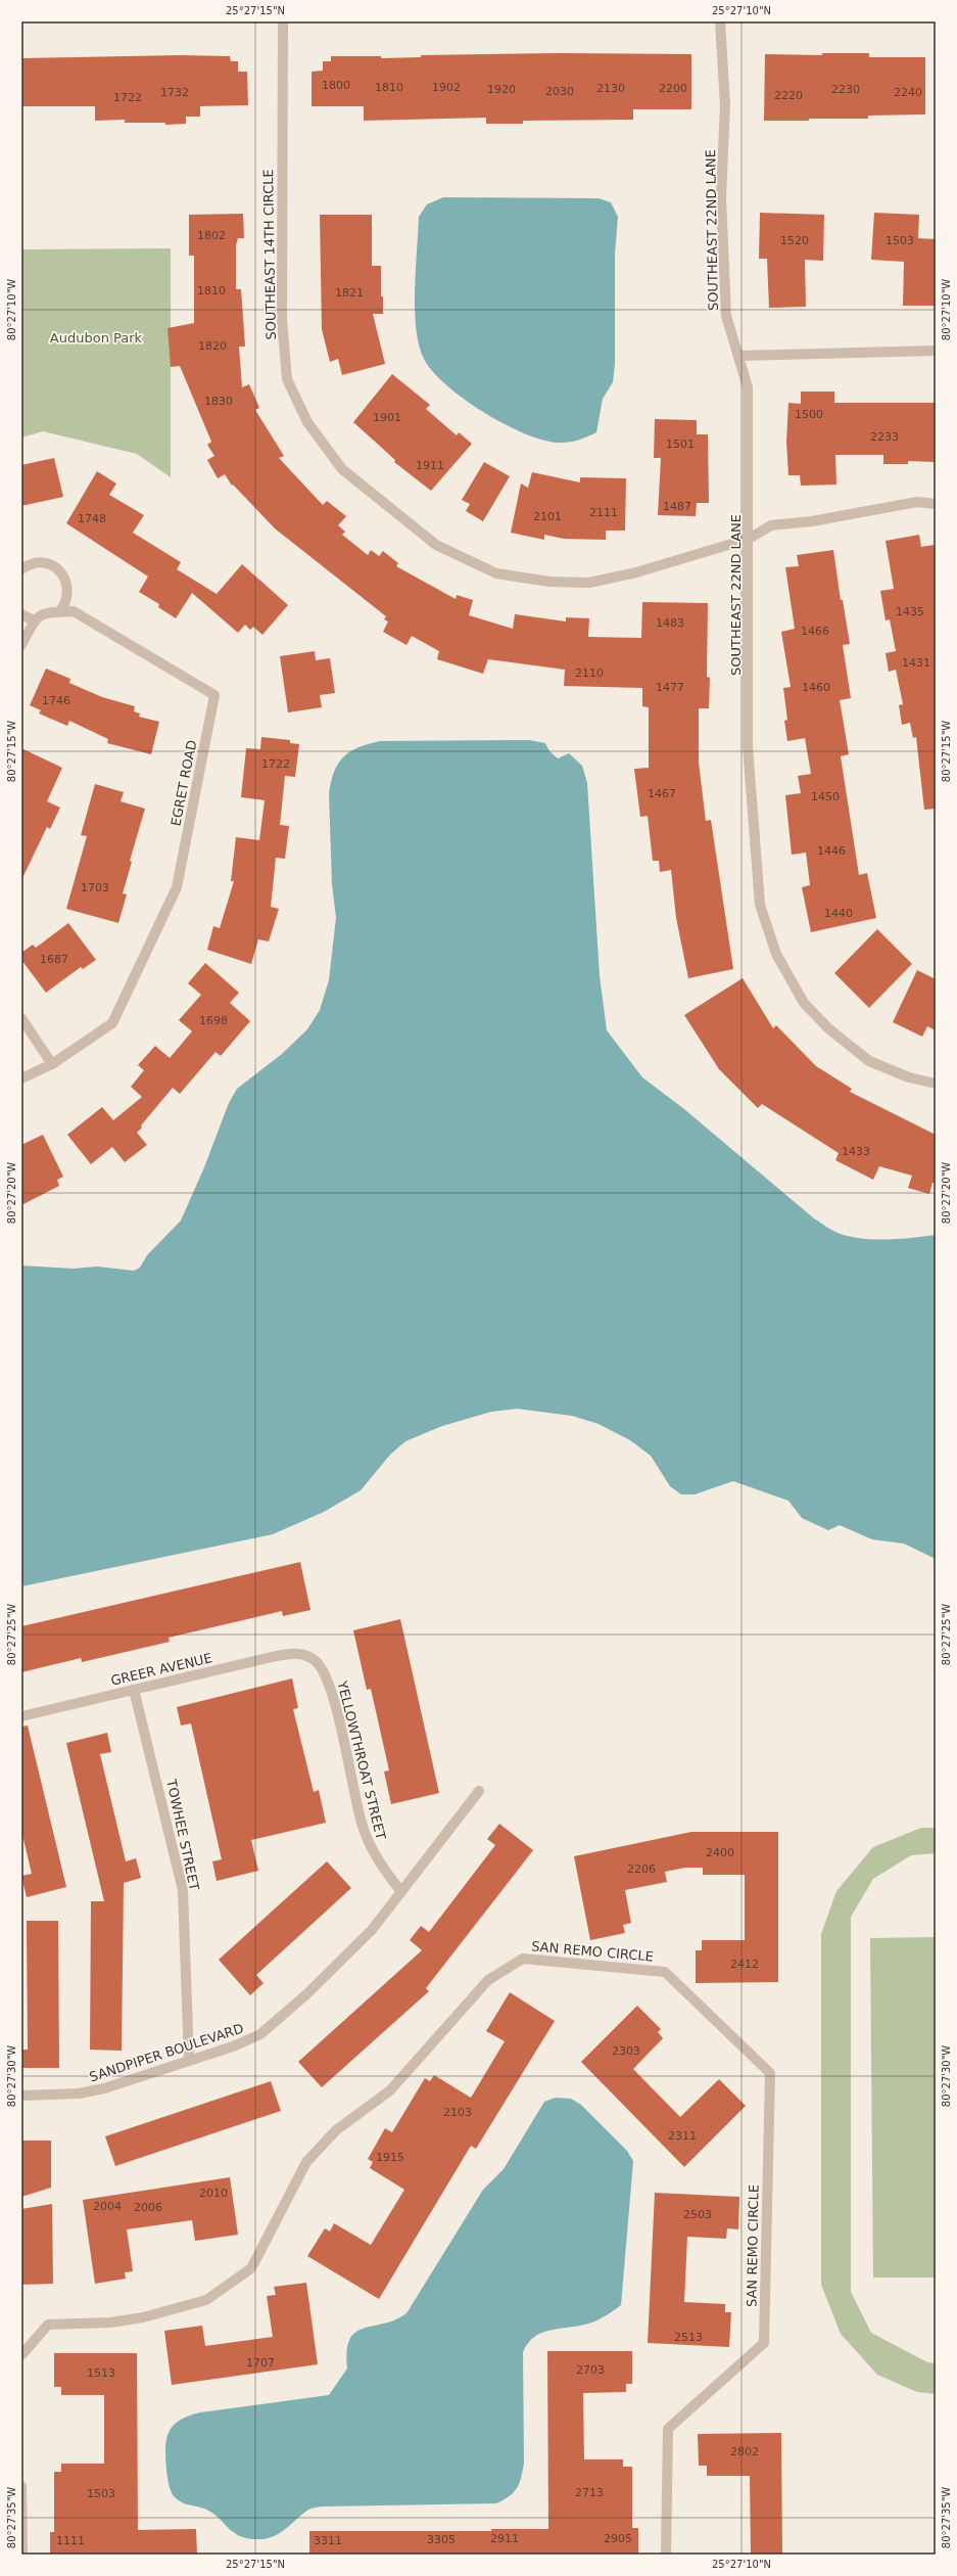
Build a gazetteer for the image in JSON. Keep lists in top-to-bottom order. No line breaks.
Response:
{"streets":{"street":["SOUTHEAST 22ND LANE","SOUTHEAST 14TH CIRCLE","EGRET ROAD","GREER AVENUE","YELLOWTHROAT STREET","TOWHEE STREET","SAN REMO CIRCLE","SANDPIPER BOULEVARD"]},"crossings":[["SOUTHEAST 22ND LANE","SOUTHEAST 14TH CIRCLE"],["GREER AVENUE","YELLOWTHROAT STREET"],["GREER AVENUE","TOWHEE STREET"],["YELLOWTHROAT STREET","SANDPIPER BOULEVARD"],["TOWHEE STREET","SANDPIPER BOULEVARD"]],"parks":["Audubon Park"],"house_numbers":["1800","1810","1902","2130","2200","1920","2230","2030","1732","2240","2220","1722","1802","1520","1503","1810","1821","1820","1830","1500","1901","2233","1501","1911","1487","2111","2101","1748","1435","1483","1466","1431","2110","1477","1460","1746","1722","1467","1450","1446","1703","1440","1687","1698","1433","2400","2206","2412","2303","2103","2311","1915","2010","2004","2006","2503","2513","1707","2703","1513","2802","2713","1503","2911","2905","3305","1111","3311"],"coordinates":["25°27'15\"N","25°27'10\"N","80°27'10\"W","80°27'15\"W","80°27'20\"W","80°27'25\"W","80°27'30\"W","80°27'35\"W"]}
